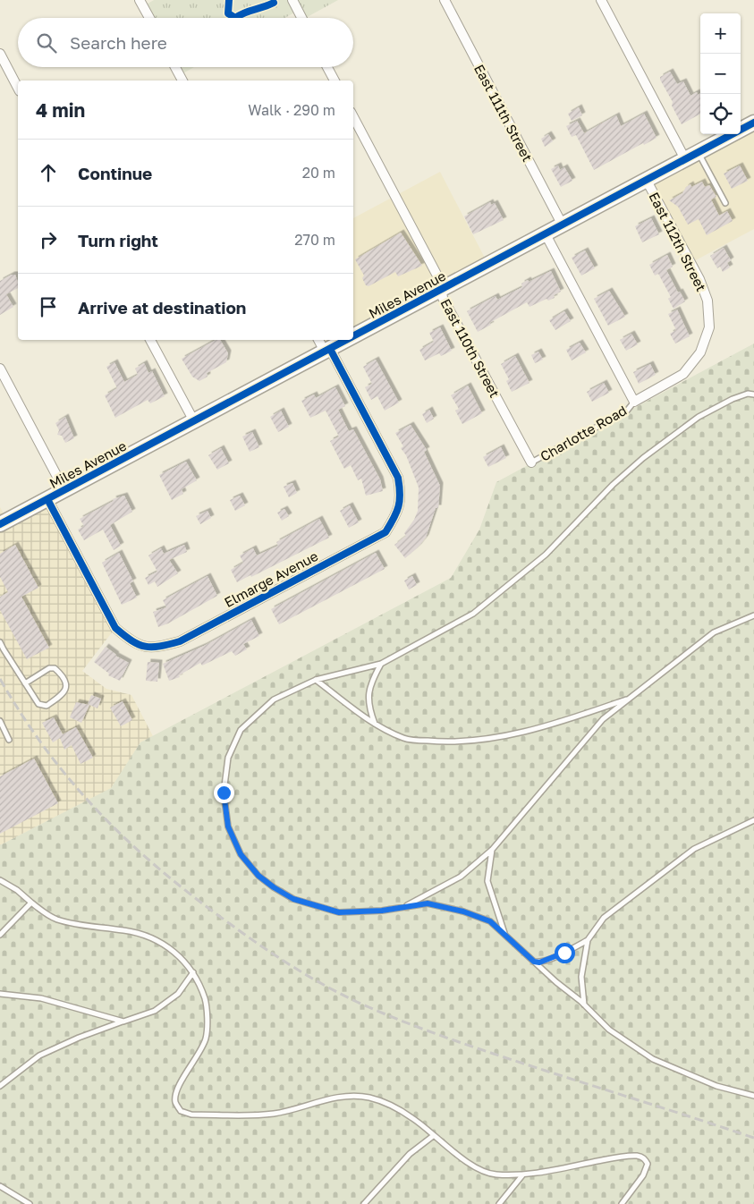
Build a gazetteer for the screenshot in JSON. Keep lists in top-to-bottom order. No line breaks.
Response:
{"streets":{"main road":["Miles Avenue"],"street":["East 111th Street","East 112th Street","East 110th Street","Elmarge Avenue"],"lane":["Charlotte Road"]},"crossings":[["East 111th Street","Miles Avenue"],["East 112th Street","Miles Avenue"],["East 112th Street","Charlotte Road"],["Miles Avenue","East 110th Street"],["Miles Avenue","Elmarge Avenue"],["East 110th Street","Charlotte Road"]],"page":{"map_buttons":["+","−"],"search":"Search here","heading":["4 min","Walk · 290 m"],"list":[["Continue","20 m"],["Turn right","270 m"],"Arrive at destination"]}}
